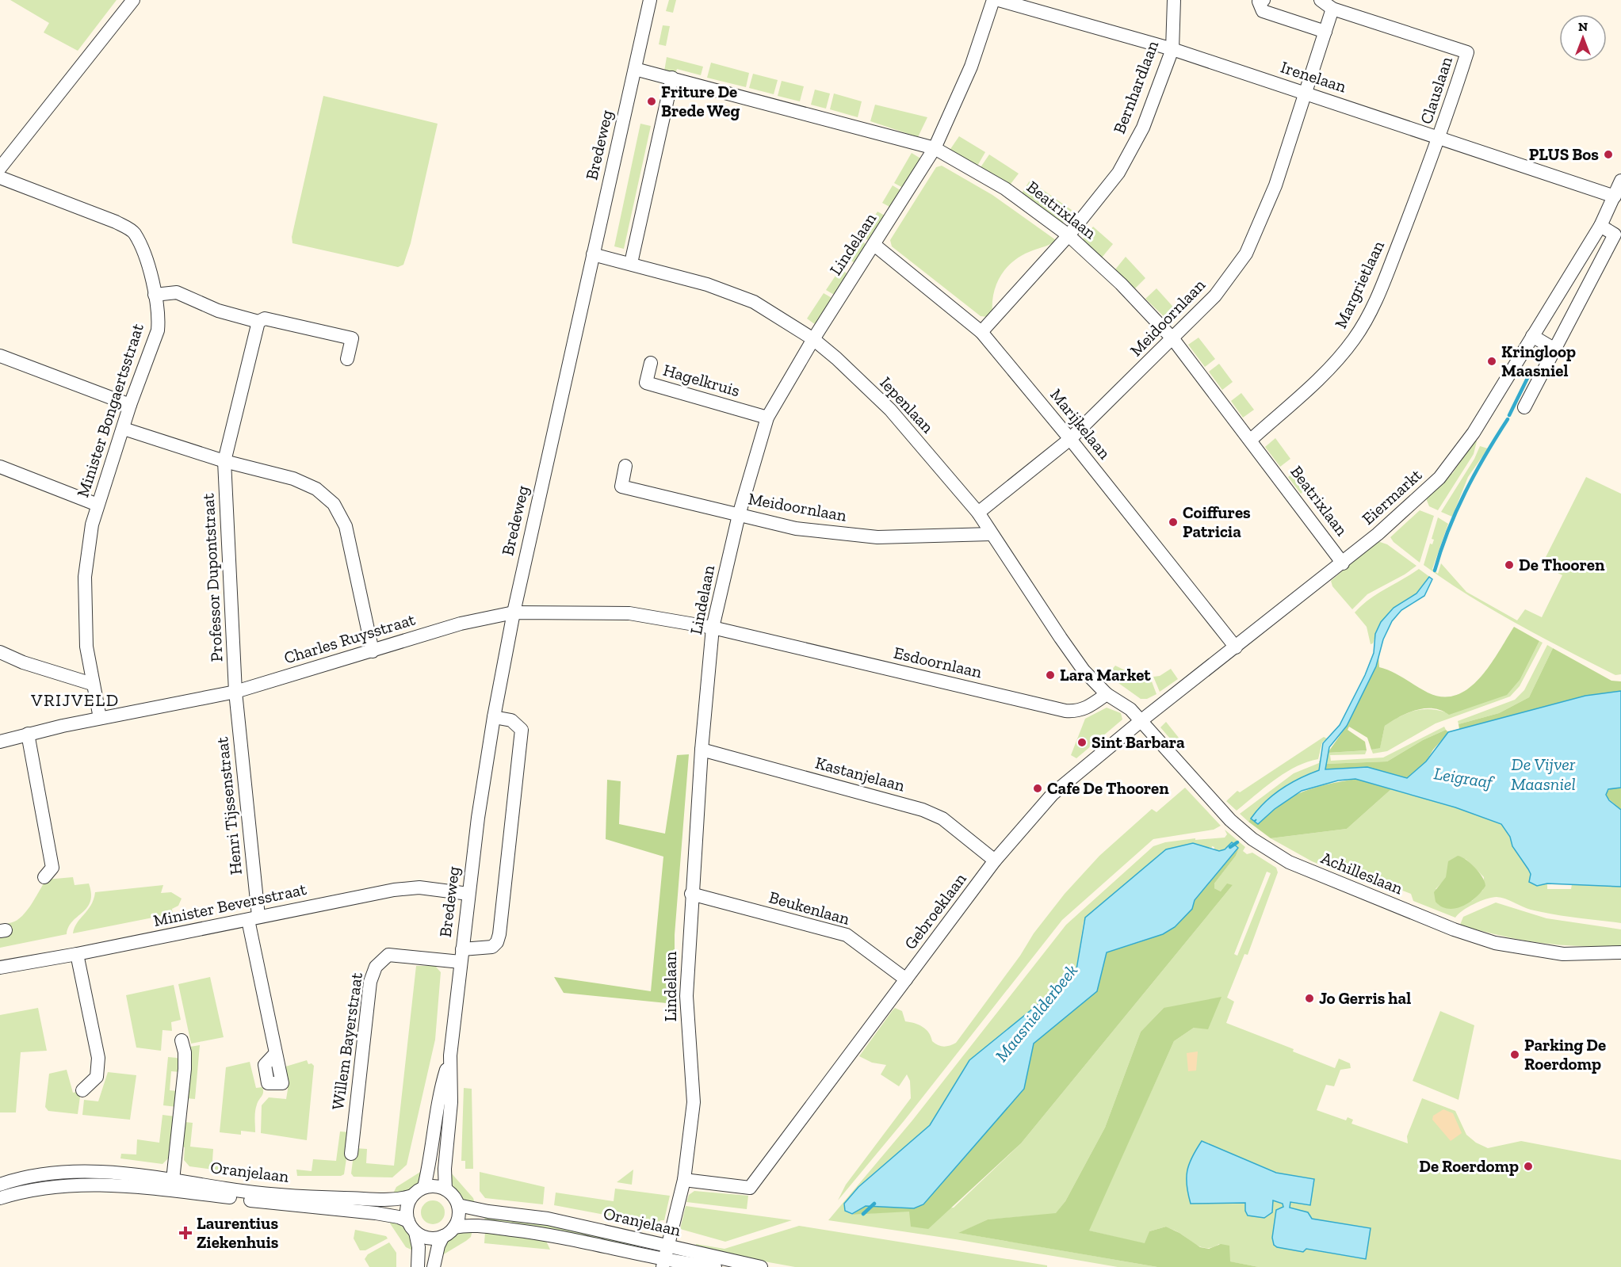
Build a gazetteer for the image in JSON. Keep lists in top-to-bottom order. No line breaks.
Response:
{"streets":{"street":["Irenelaan","Bernhardlaan","Clauslaan","Bredeweg","Beatrixlaan","Lindelaan","Margrietlaan","Meidoornlaan","Hagelkruis","Iepenlaan","Minister Bongaertsstraat","Marijkelaan","Eiermarkt","Professor Dupontstraat","Charles Ruysstraat","Esdoornlaan","Kastanjelaan","Henri Tijssenstraat","Achilleslaan","Minister Beversstraat","Beukenlaan","Gebroeklaan","Willem Bayerstraat","Oranjelaan"]},"crossings":[["Irenelaan","Bernhardlaan"],["Irenelaan","Clauslaan"],["Irenelaan","Margrietlaan"],["Irenelaan","Meidoornlaan"],["Irenelaan","Eiermarkt"],["Bernhardlaan","Beatrixlaan"],["Bernhardlaan","Marijkelaan"],["Clauslaan","Margrietlaan"],["Bredeweg","Beatrixlaan"],["Bredeweg","Iepenlaan"],["Bredeweg","Charles Ruysstraat"],["Bredeweg","Minister Beversstraat"],["Bredeweg","Willem Bayerstraat"],["Bredeweg","Oranjelaan"],["Beatrixlaan","Lindelaan"],["Beatrixlaan","Margrietlaan"],["Beatrixlaan","Meidoornlaan"],["Beatrixlaan","Eiermarkt"],["Lindelaan","Meidoornlaan"],["Lindelaan","Hagelkruis"],["Lindelaan","Iepenlaan"],["Lindelaan","Marijkelaan"],["Lindelaan","Charles Ruysstraat"],["Lindelaan","Esdoornlaan"],["Lindelaan","Kastanjelaan"],["Lindelaan","Beukenlaan"],["Lindelaan","Gebroeklaan"],["Lindelaan","Oranjelaan"],["Meidoornlaan","Iepenlaan"],["Meidoornlaan","Marijkelaan"],["Iepenlaan","Esdoornlaan"],["Minister Bongaertsstraat","Charles Ruysstraat"],["Marijkelaan","Eiermarkt"],["Marijkelaan","Gebroeklaan"],["Eiermarkt","Gebroeklaan"],["Professor Dupontstraat","Charles Ruysstraat"],["Professor Dupontstraat","Henri Tijssenstraat"],["Charles Ruysstraat","Esdoornlaan"],["Charles Ruysstraat","Henri Tijssenstraat"],["Kastanjelaan","Gebroeklaan"],["Henri Tijssenstraat","Minister Beversstraat"],["Achilleslaan","Gebroeklaan"],["Beukenlaan","Gebroeklaan"]],"districts":["VRIJVELD"],"water":["De Vijver Maasniel","Leigraaf","Maasnielderbeek"],"places":{"other":["Friture De Brede Weg","PLUS Bos","Kringloop Maasniel","Coiffures Patricia","De Thooren","Lara Market","Sint Barbara","Cafe De Thooren","Jo Gerris hal","Parking De Roerdomp","De Roerdomp"],"health":["Laurentius Ziekenhuis"]},"north":"top"}
